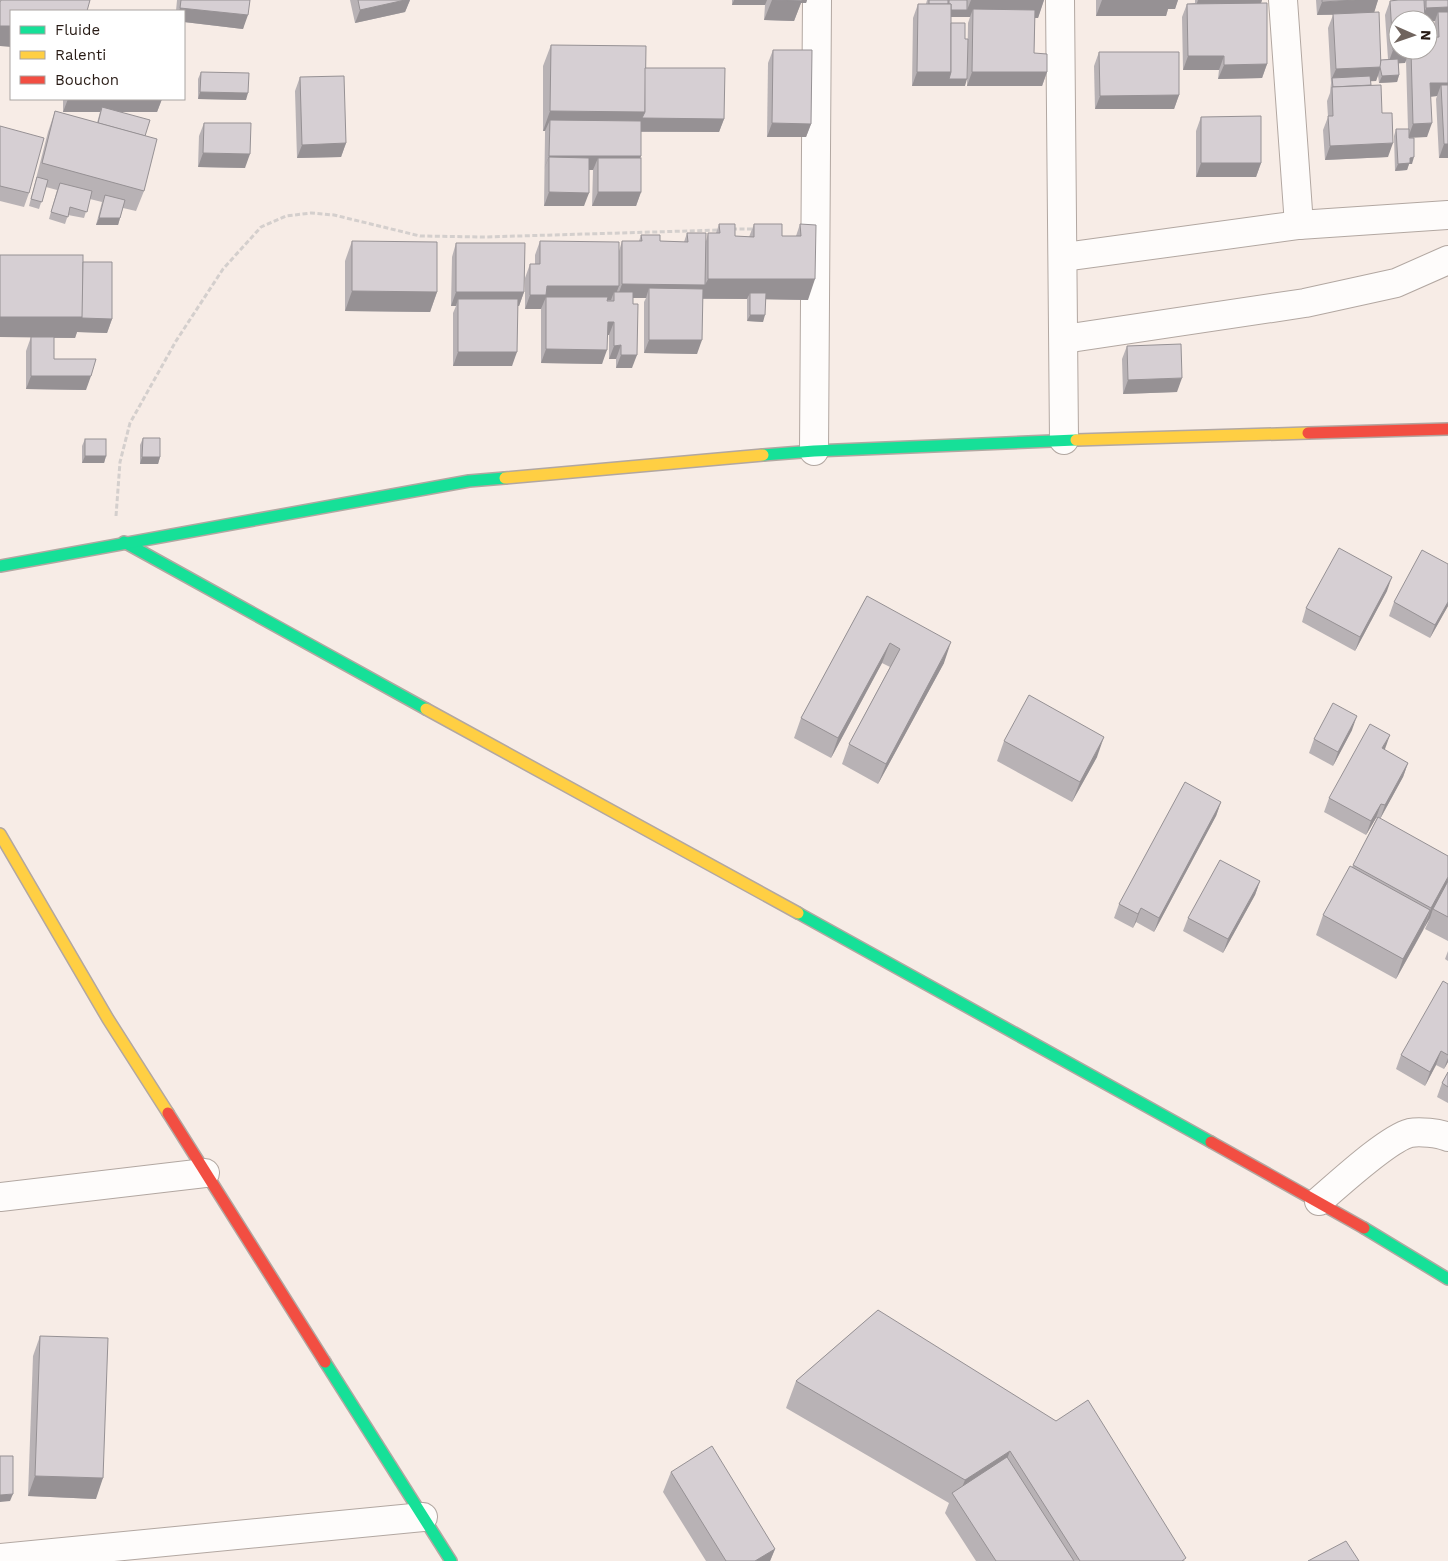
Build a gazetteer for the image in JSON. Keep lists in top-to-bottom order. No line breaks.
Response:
{"legend":["Fluide","Ralenti","Bouchon"],"north":"right"}
